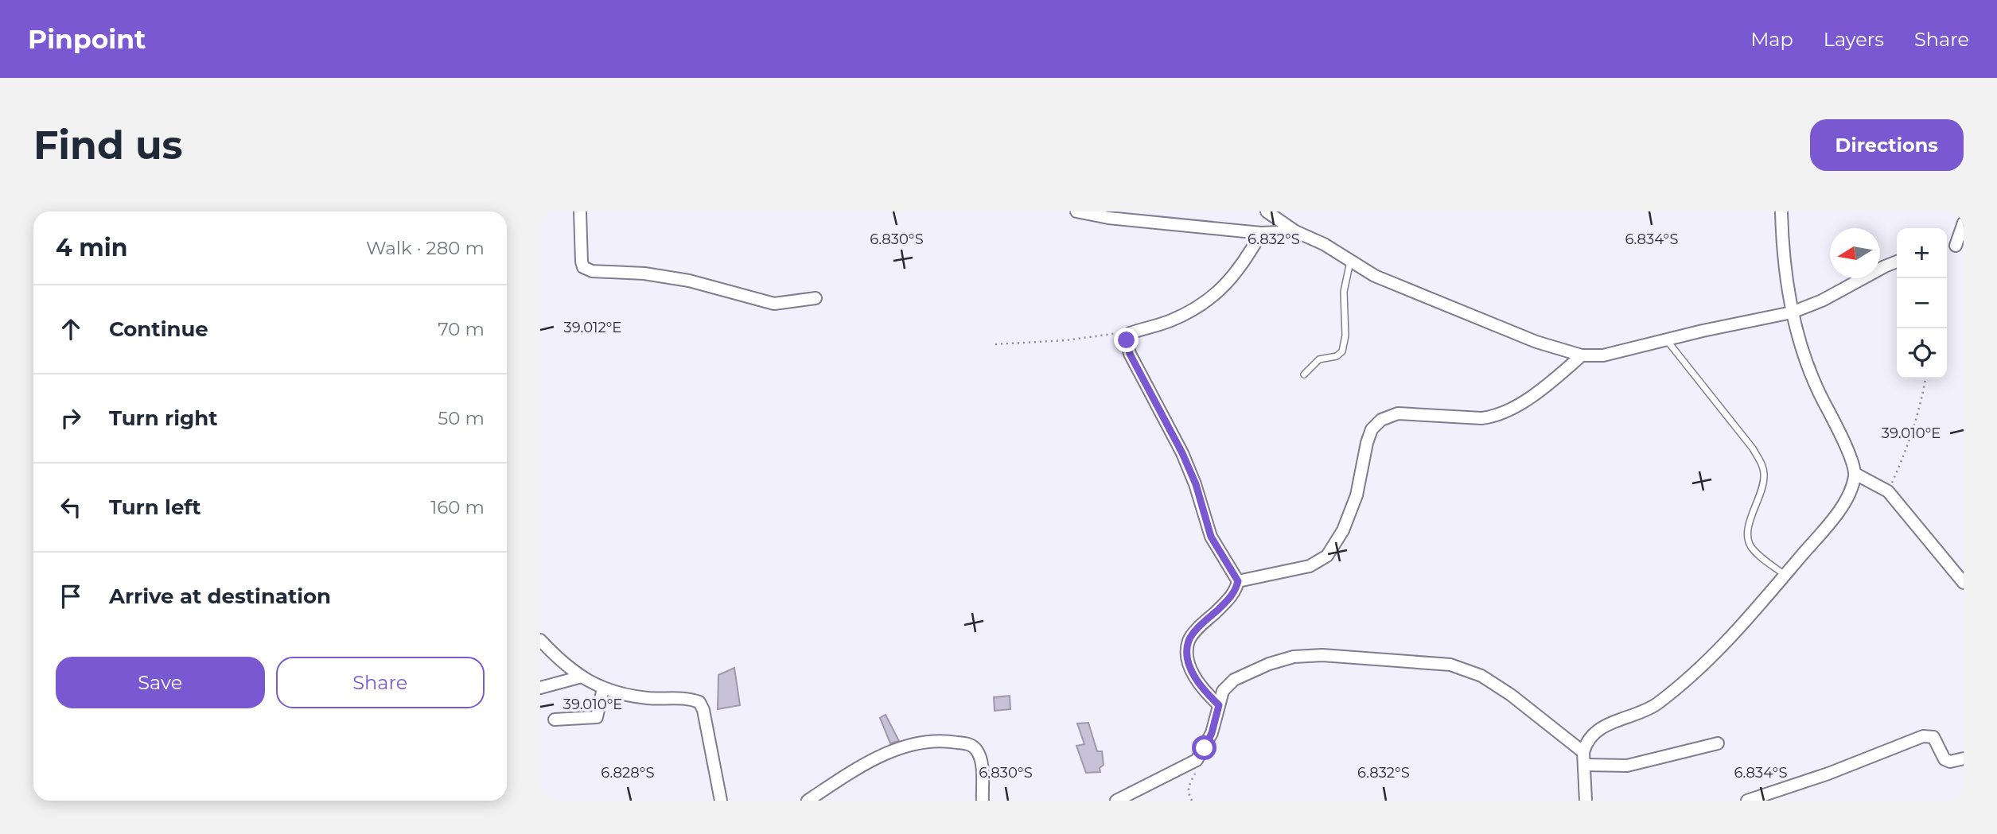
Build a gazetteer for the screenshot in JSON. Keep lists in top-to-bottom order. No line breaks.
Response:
{"north":"left","page":{"header":"Pinpoint","nav":["Map","Layers","Share"],"buttons":["Directions",["Save","Share"]],"title":"Find us","heading":["4 min","Walk · 280 m"],"map_buttons":["+","−"],"list":[["Continue","70 m"],["Turn right","50 m"],["Turn left","160 m"],"Arrive at destination"]},"coordinates":["6.830°S","6.832°S","6.834°S","39.012°E","39.010°E","6.828°S"]}
